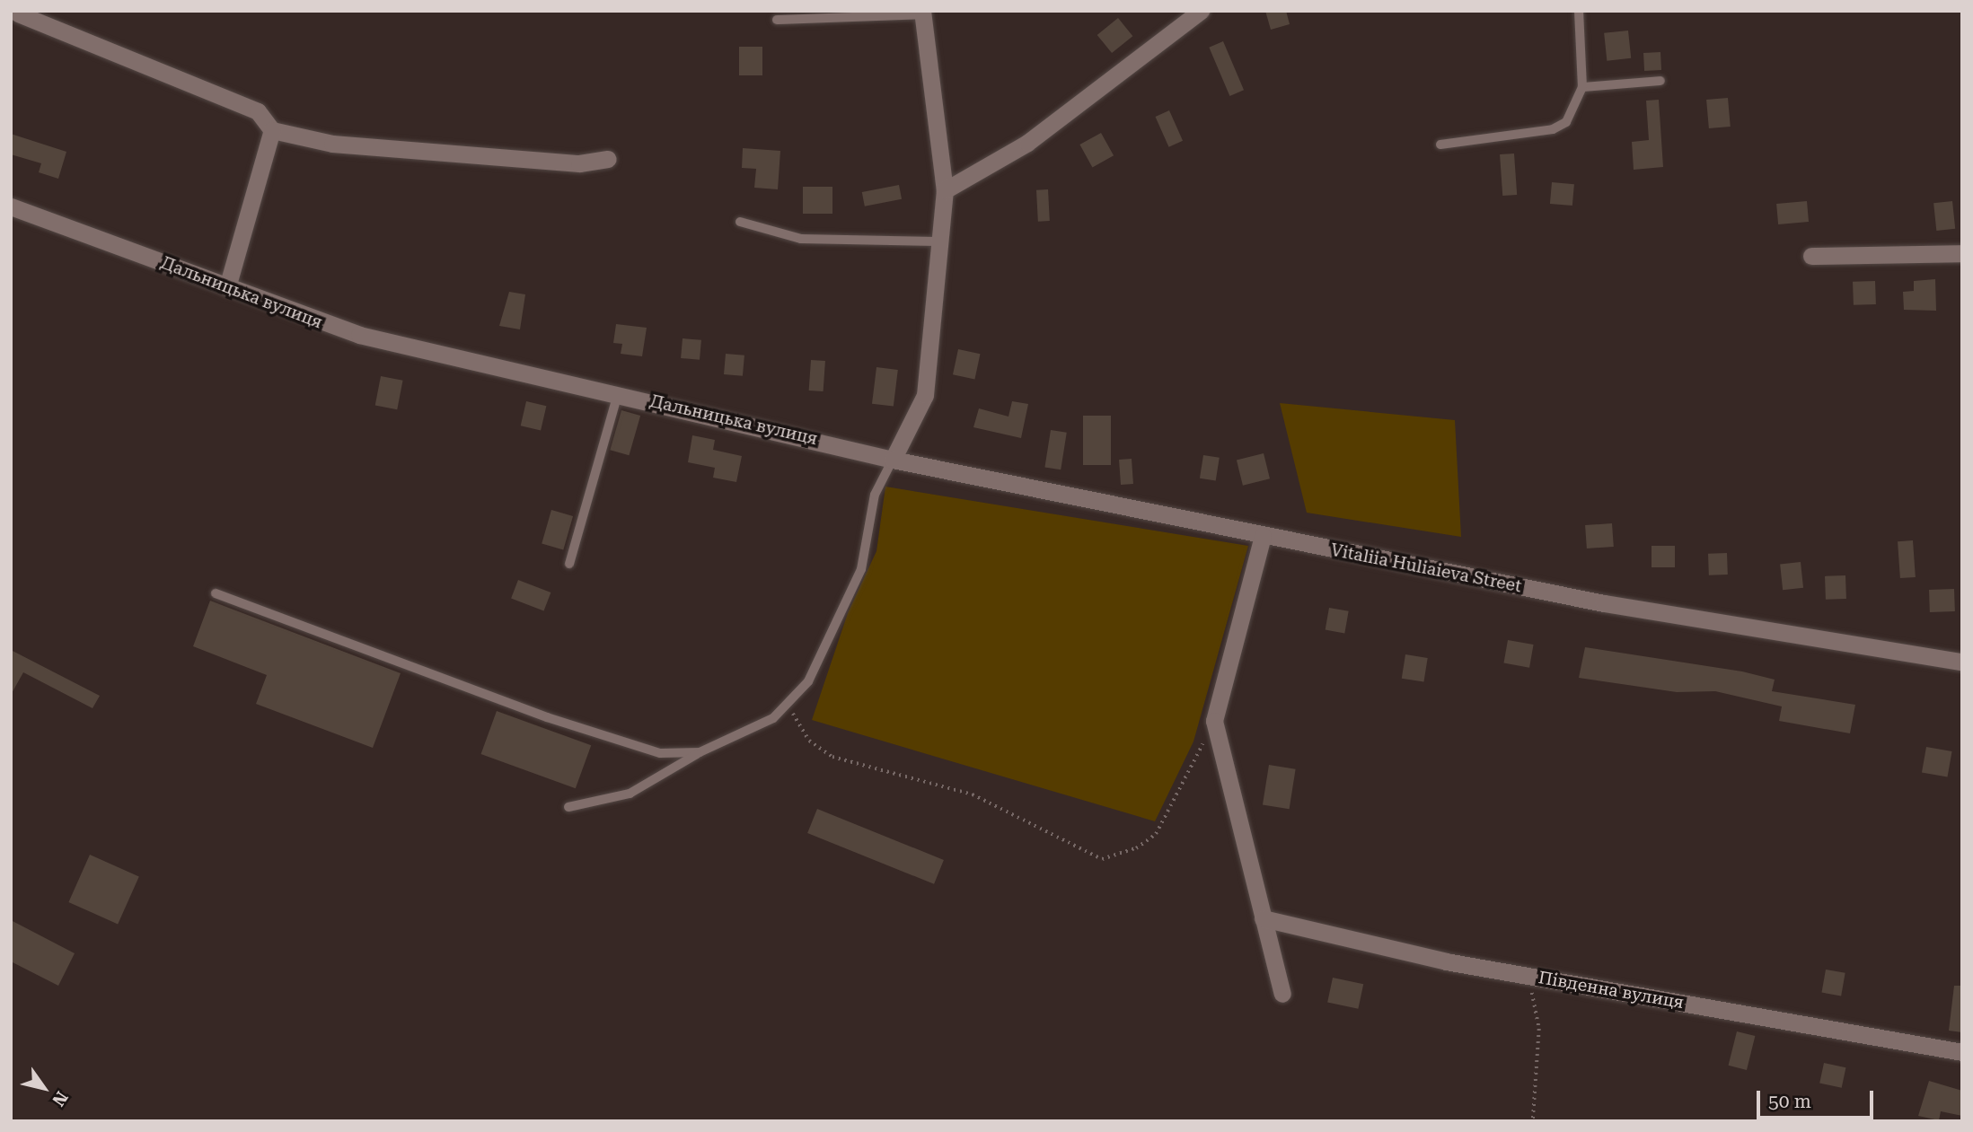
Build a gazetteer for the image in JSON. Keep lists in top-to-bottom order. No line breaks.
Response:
{"streets":{"street":["Дальницька вулиця","Vitaliia Huliaieva Street","Південна вулиця"]},"crossings":[["Дальницька вулиця","Vitaliia Huliaieva Street"]],"scale_bar":"50 m","north":"bottom right"}
